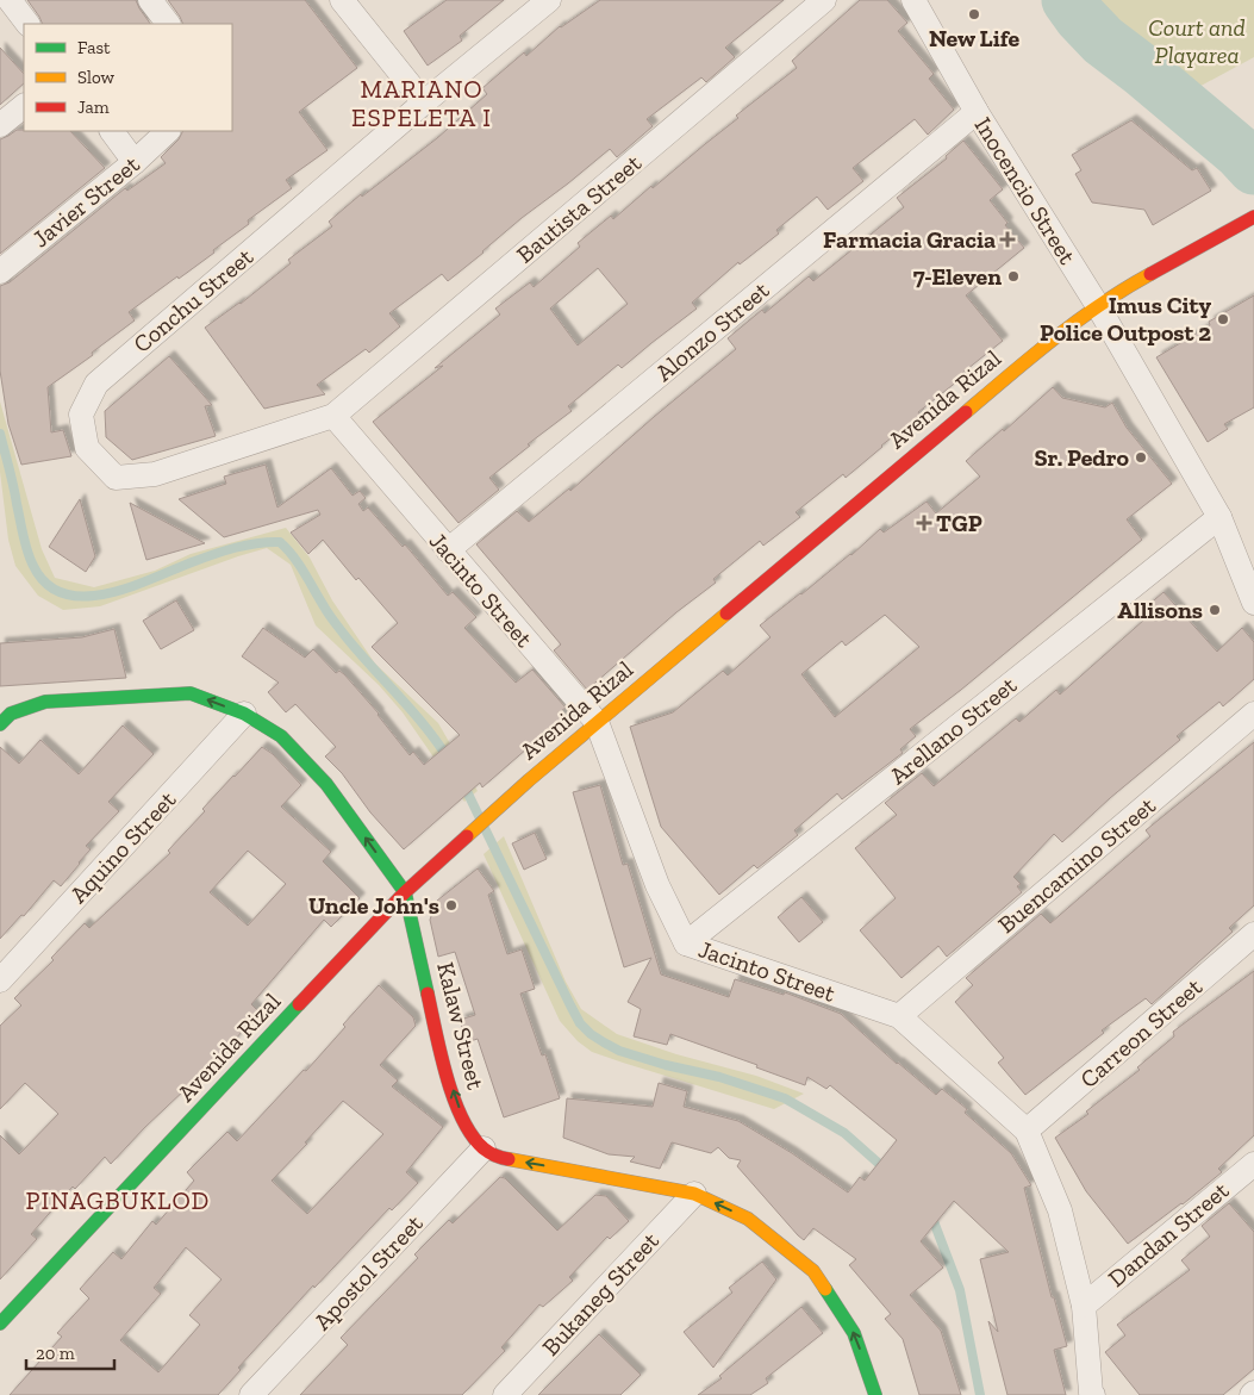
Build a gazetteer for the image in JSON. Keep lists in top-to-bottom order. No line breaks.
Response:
{"streets":{"main road":["Avenida Rizal","Kalaw Street"],"street":["Inocencio Street","Javier Street","Bautista Street","Conchu Street","Alonzo Street","Jacinto Street","Arellano Street","Aquino Street","Buencamino Street","Carreon Street","Dandan Street","Apostol Street","Bukaneg Street"]},"crossings":[["Inocencio Street","Alonzo Street"],["Inocencio Street","Avenida Rizal"],["Inocencio Street","Arellano Street"],["Bautista Street","Conchu Street"],["Bautista Street","Jacinto Street"],["Conchu Street","Jacinto Street"],["Alonzo Street","Jacinto Street"],["Avenida Rizal","Jacinto Street"],["Avenida Rizal","Kalaw Street"],["Jacinto Street","Arellano Street"],["Jacinto Street","Buencamino Street"],["Jacinto Street","Carreon Street"],["Jacinto Street","Dandan Street"],["Aquino Street","Kalaw Street"],["Kalaw Street","Apostol Street"]],"one_way":["Kalaw Street"],"districts":["MARIANO ESPELETA I","PINAGBUKLOD"],"parks":["Court and Playarea"],"places":{"other":["New Life","7-Eleven","Imus City Police Outpost 2","Sr. Pedro","Allisons","Uncle John's"],"health":["Farmacia Gracia","TGP"]},"legend":["Fast","Slow","Jam"],"scale_bar":"20 m"}
